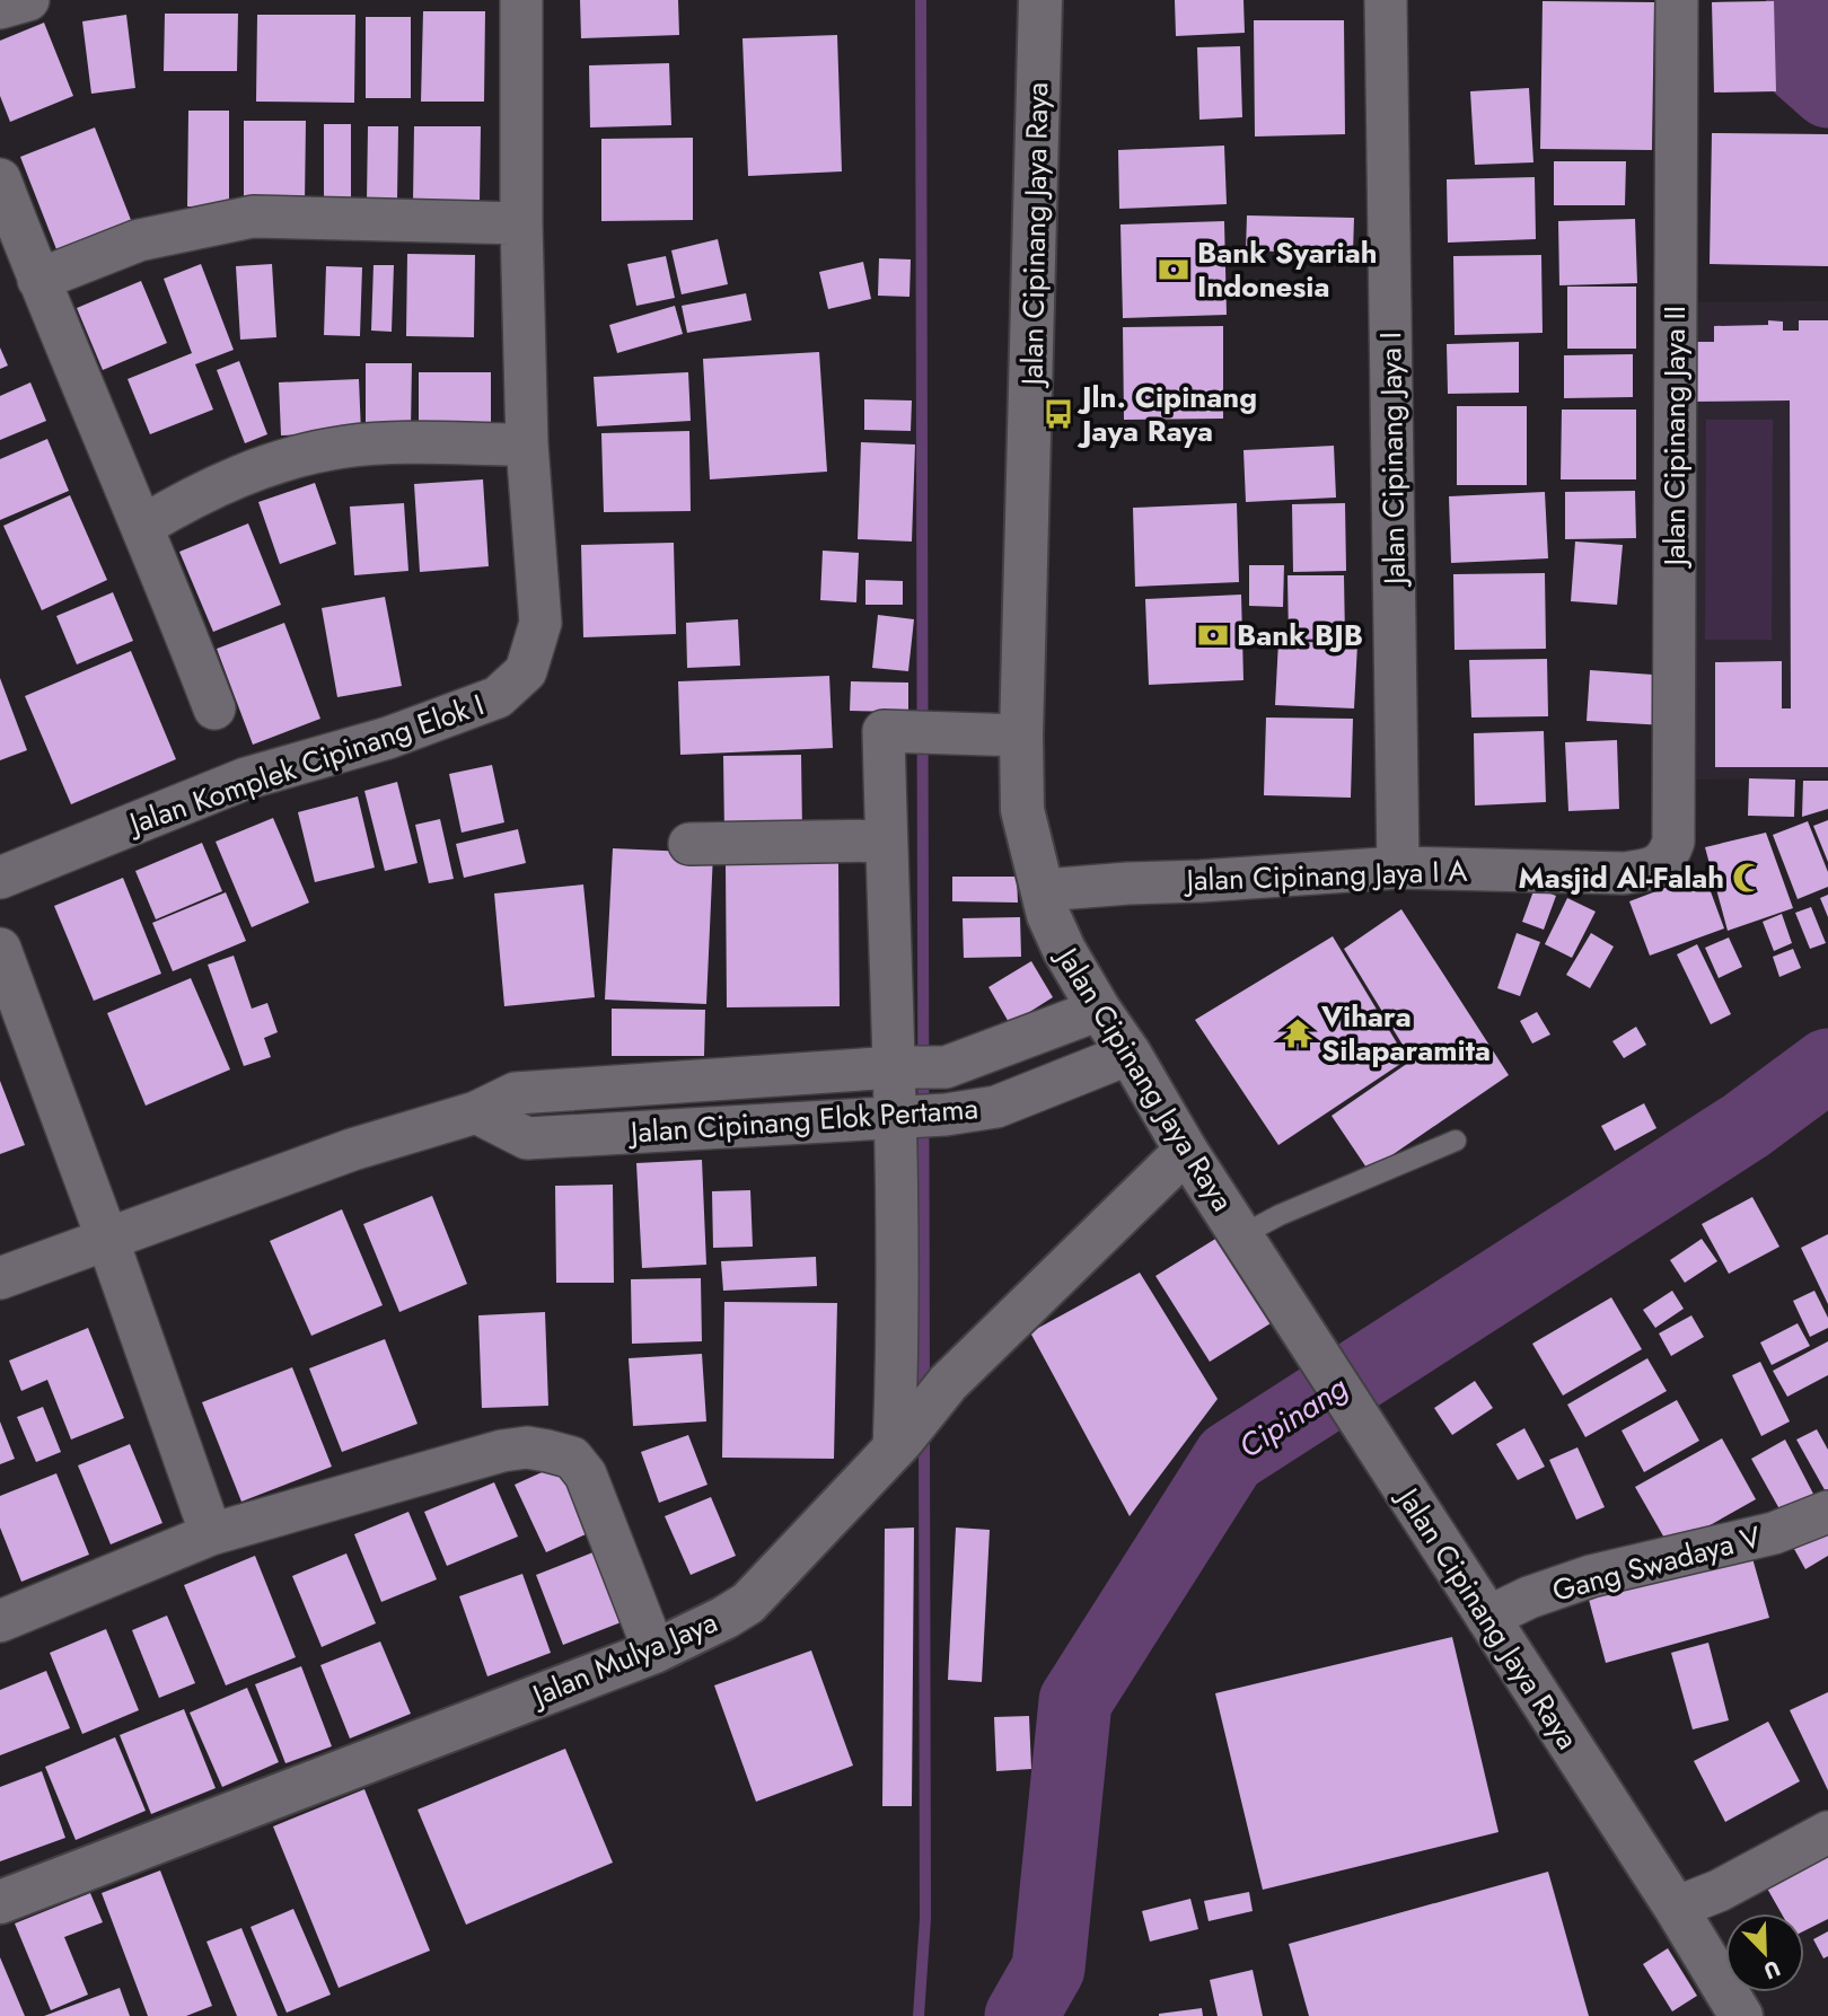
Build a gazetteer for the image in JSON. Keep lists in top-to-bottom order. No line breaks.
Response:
{"streets":{"main road":["Jalan Cipinang Jaya Raya","Jalan Mulya Jaya"],"street":["Jalan Cipinang Jaya II","Jalan Cipinang Jaya I","Jalan Komplek Cipinang Elok I","Jalan Cipinang Jaya I A","Jalan Cipinang Elok Pertama","Gang Swadaya V"]},"crossings":[["Jalan Cipinang Jaya Raya","Jalan Cipinang Jaya I A"],["Jalan Cipinang Jaya Raya","Jalan Cipinang Elok Pertama"],["Jalan Cipinang Jaya Raya","Gang Swadaya V"],["Jalan Cipinang Jaya Raya","Jalan Mulya Jaya"],["Jalan Cipinang Jaya II","Jalan Cipinang Jaya I A"],["Jalan Cipinang Jaya I","Jalan Cipinang Jaya I A"]],"water":["Cipinang"],"places":{"bank":["Bank Syariah Indonesia","Bank BJB"],"bus stop":["Jln. Cipinang Jaya Raya"],"mosque":["Masjid Al-Falah"],"temple":["Vihara Silaparamita"]},"north":"bottom right"}
